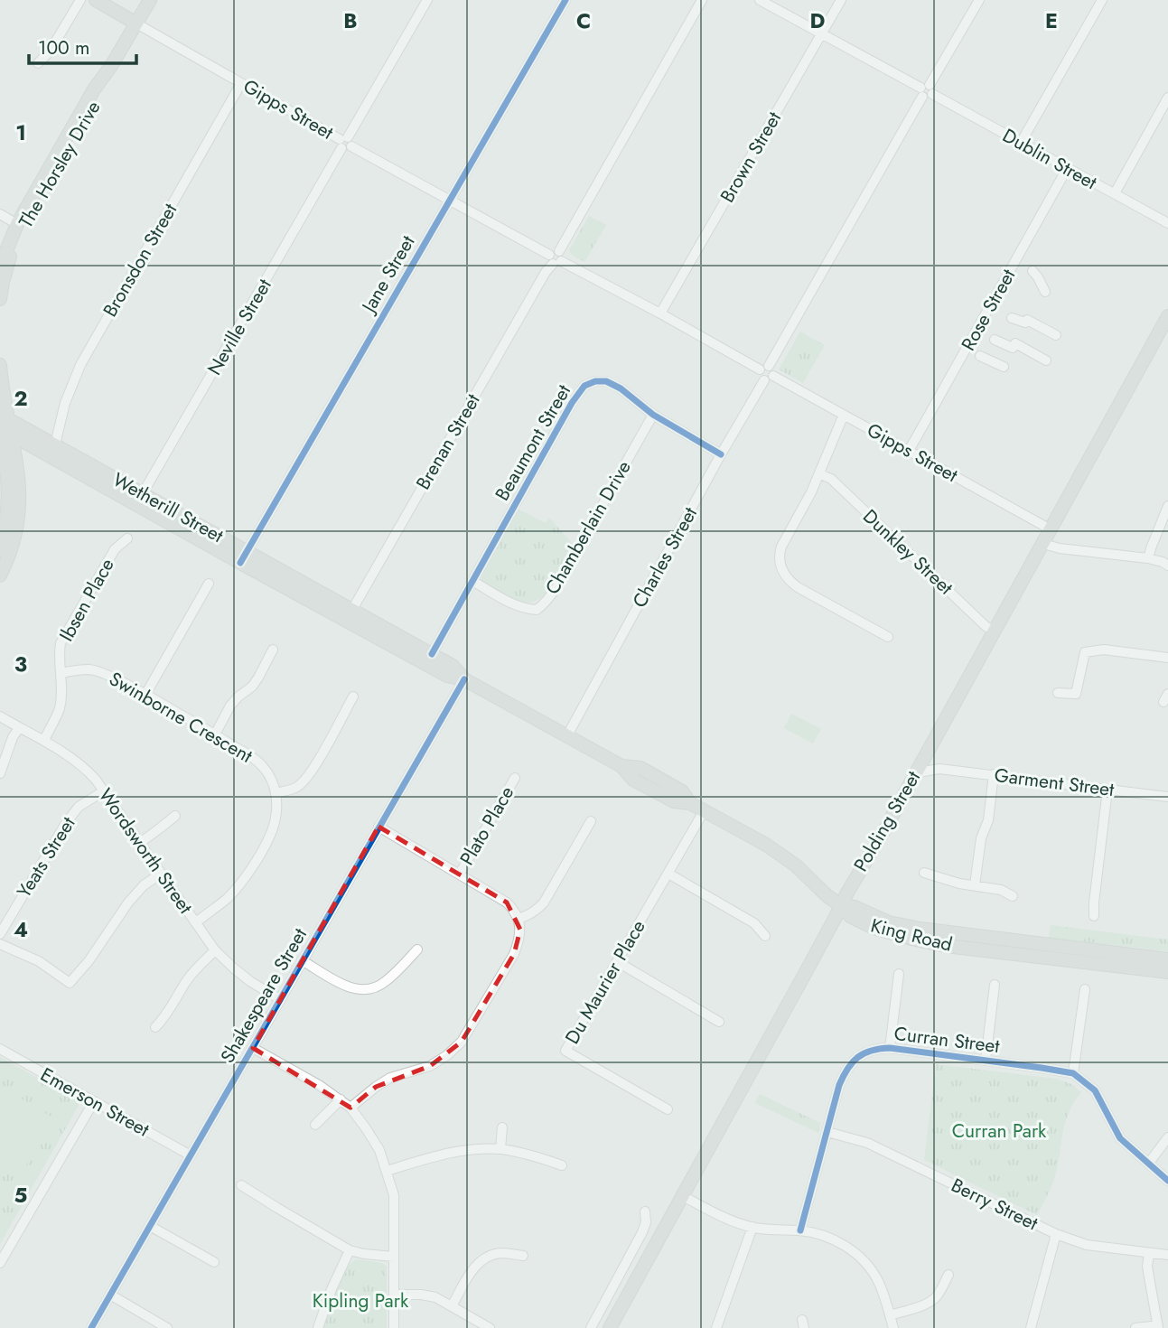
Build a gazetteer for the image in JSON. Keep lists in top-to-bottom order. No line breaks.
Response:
{"streets":{"main road":["The Horsley Drive","Wetherill Street","Polding Street","King Road"],"street":["Gipps Street","Brown Street","Dublin Street","Bronsdon Street","Jane Street","Rose Street","Neville Street","Brenan Street","Beaumont Street","Chamberlain Drive","Dunkley Street","Charles Street","Ibsen Place","Swinborne Crescent","Garment Street","Plato Place","Wordsworth Street","Yeats Street","Du Maurier Place","Shakespeare Street","Curran Street","Emerson Street","Berry Street"]},"crossings":[["Gipps Street","Brown Street"],["Gipps Street","The Horsley Drive"],["Gipps Street","Bronsdon Street"],["Gipps Street","Jane Street"],["Gipps Street","Rose Street"],["Gipps Street","Neville Street"],["Gipps Street","Brenan Street"],["Gipps Street","Charles Street"],["Gipps Street","Polding Street"],["Brown Street","Dublin Street"],["Dublin Street","Rose Street"],["Bronsdon Street","Wetherill Street"],["Jane Street","Wetherill Street"],["Neville Street","Wetherill Street"],["Brenan Street","Wetherill Street"],["Beaumont Street","Wetherill Street"],["Beaumont Street","Chamberlain Drive"],["Beaumont Street","Charles Street"],["Wetherill Street","Charles Street"],["Wetherill Street","Polding Street"],["Wetherill Street","King Road"],["Wetherill Street","Du Maurier Place"],["Wetherill Street","Shakespeare Street"],["Dunkley Street","Polding Street"],["Ibsen Place","Swinborne Crescent"],["Ibsen Place","Wordsworth Street"],["Garment Street","Polding Street"],["Polding Street","King Road"],["Wordsworth Street","Yeats Street"],["Wordsworth Street","Shakespeare Street"],["Shakespeare Street","Emerson Street"],["Curran Street","Berry Street"]],"parks":["Curran Park","Kipling Park"],"scale_bar":"100 m","grid":{"columns":["B","C","D","E"],"rows":["1","2","3","4","5"]}}
